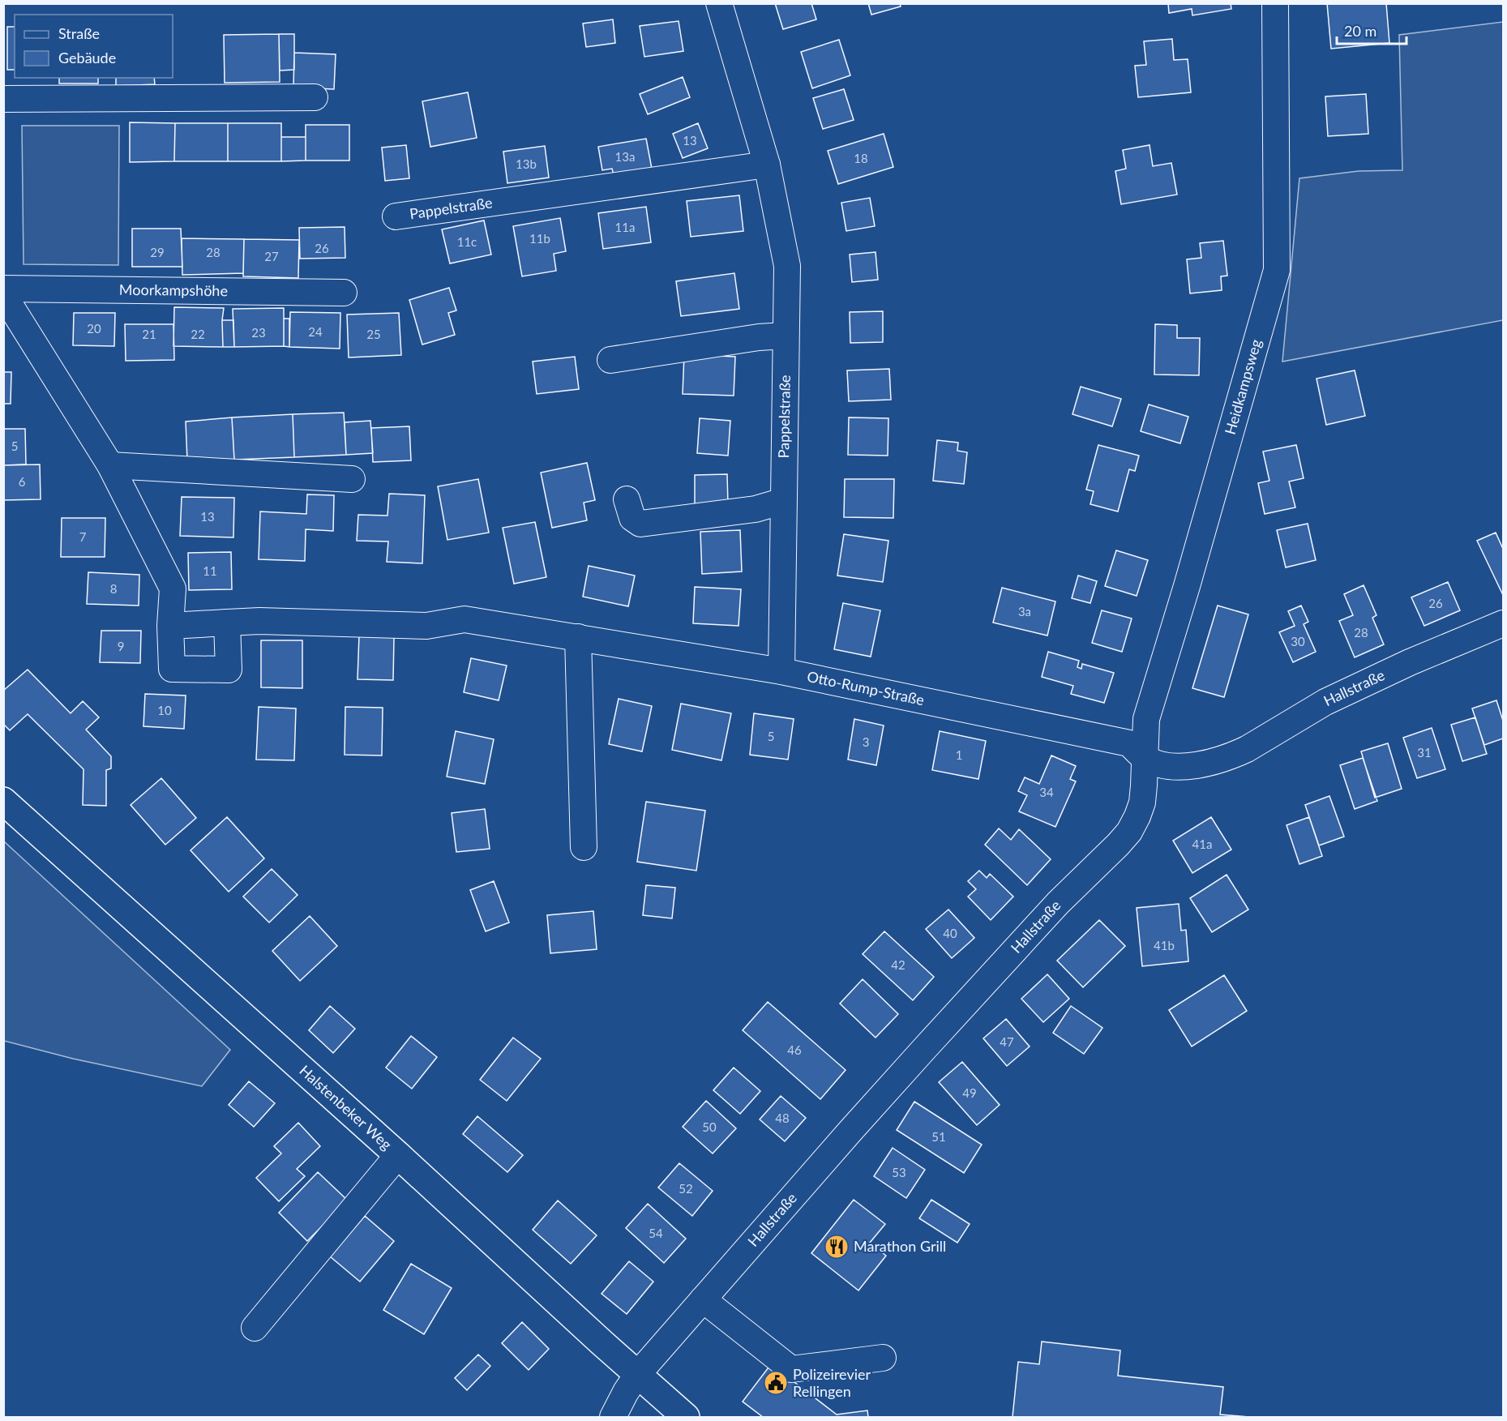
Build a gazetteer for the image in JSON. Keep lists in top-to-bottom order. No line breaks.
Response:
{"streets":{"main road":["Halstenbeker Weg"],"street":["Pappelstraße","Moorkampshöhe","Heidkampsweg","Otto-Rump-Straße","Hallstraße"]},"crossings":[["Pappelstraße","Otto-Rump-Straße"],["Heidkampsweg","Otto-Rump-Straße"],["Heidkampsweg","Hallstraße"],["Otto-Rump-Straße","Hallstraße"],["Hallstraße","Halstenbeker Weg"]],"places":{"restaurant":["Marathon Grill"],"public building":["Polizeirevier Rellingen"]},"house_numbers":["13","13a","18","13b","11a","11b","11c","26","29","28","27","20","24","23","21","22","25","5","6","13","7","11","8","26","3a","28","30","9","10","5","3","31","1","34","41a","40","41b","42","47","46","49","48","50","51","53","52","54"],"legend":["Straße","Gebäude"],"scale_bar":"20 m"}
